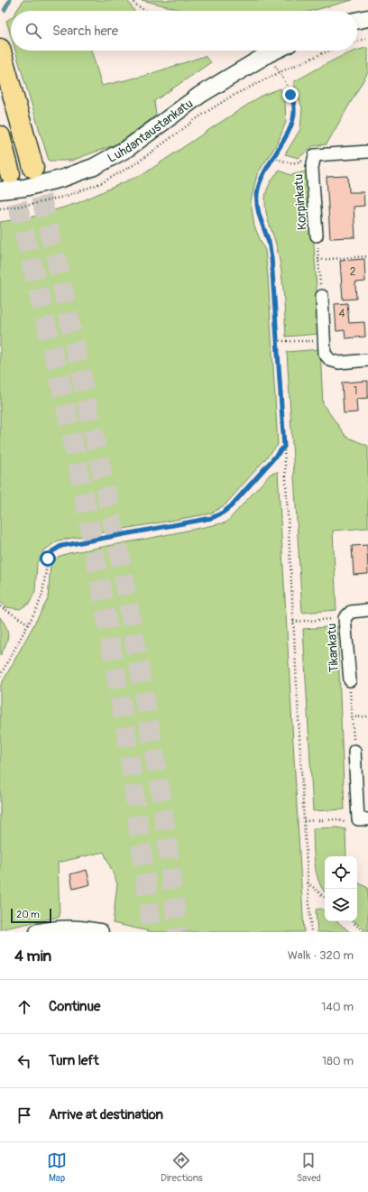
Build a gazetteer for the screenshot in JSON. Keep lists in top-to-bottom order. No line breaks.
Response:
{"streets":{"street":["Luhdantaustankatu","Korpinkatu","Tikankatu"]},"house_numbers":["2","4","1"],"scale_bar":"20 m","page":{"search":"Search here","scale":"20 m","heading":["4 min","Walk · 320 m"],"list":[["Continue","140 m"],["Turn left","180 m"],"Arrive at destination"],"nav":["Map","Directions","Saved"]}}
